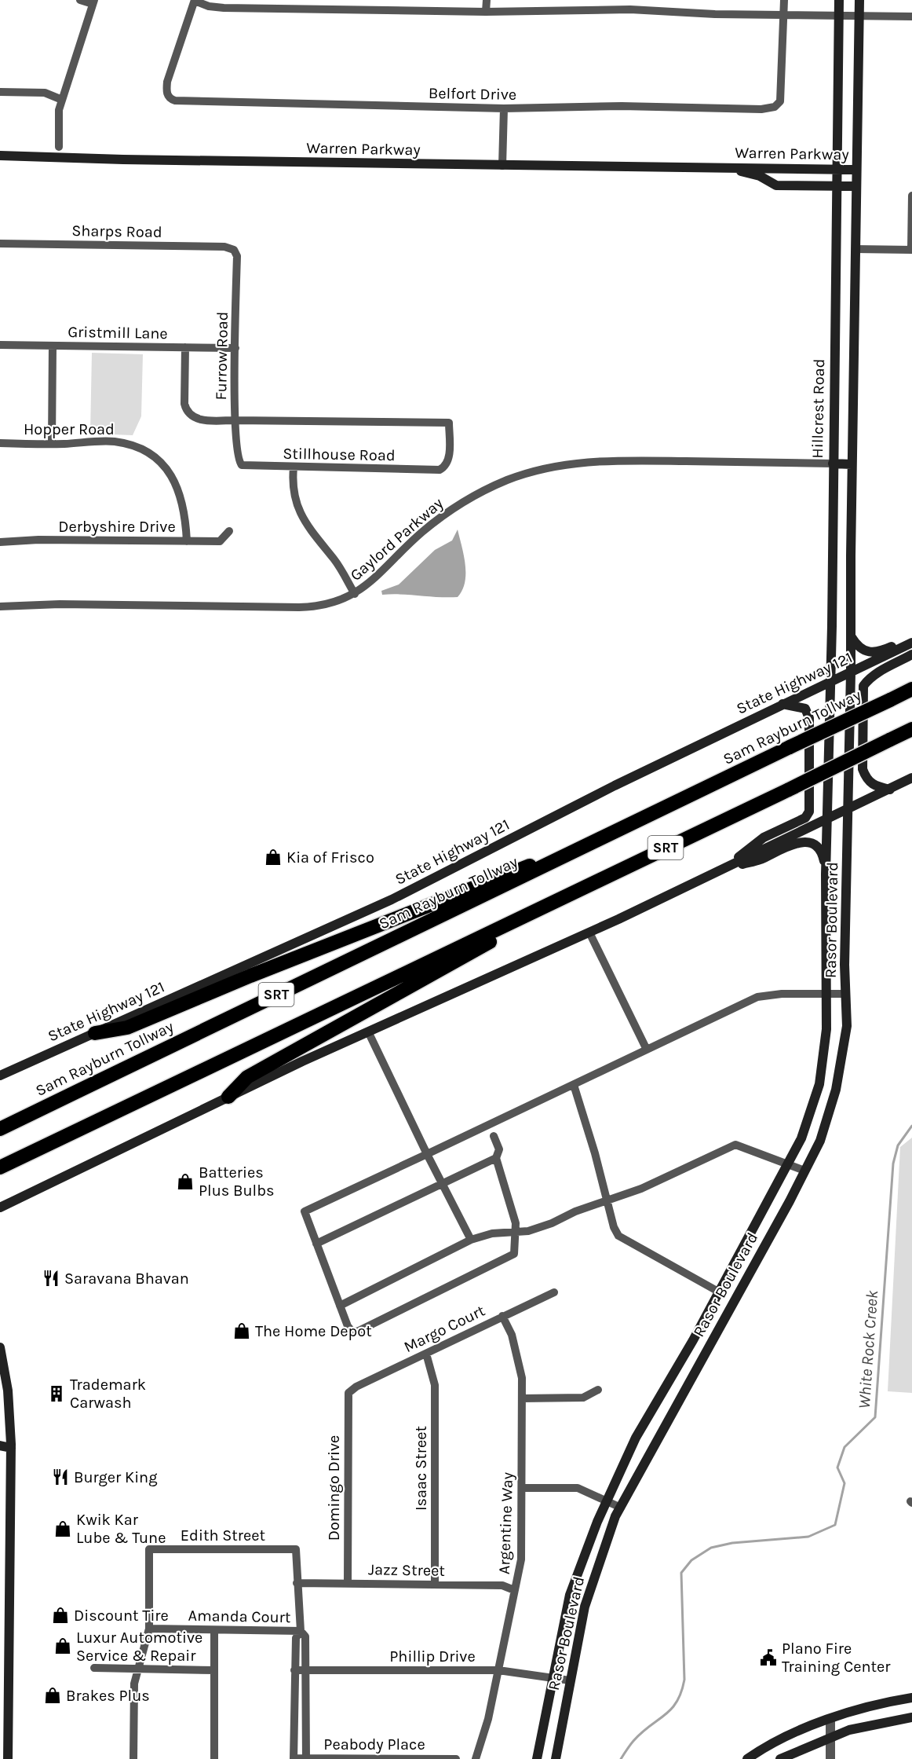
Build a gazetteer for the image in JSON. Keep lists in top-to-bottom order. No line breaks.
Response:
{"streets":{"highway":["Sam Rayburn Tollway","SRT"],"main road":["Warren Parkway","Hillcrest Road","State Highway 121","Rasor Boulevard"],"street":["Belfort Drive","Sharps Road","Gristmill Lane","Furrow Road","Hopper Road","Stillhouse Road","Derbyshire Drive","Gaylord Parkway","Margo Court","Isaac Street","Domingo Drive","Argentine Way","Edith Street","Jazz Street","Amanda Court","Phillip Drive","Peabody Place"]},"crossings":[["Warren Parkway","Hillcrest Road"],["Sharps Road","Furrow Road"],["Gristmill Lane","Furrow Road"],["Furrow Road","Stillhouse Road"],["Hillcrest Road","Gaylord Parkway"],["Hillcrest Road","State Highway 121"],["Hillcrest Road","Rasor Boulevard"],["Hopper Road","Derbyshire Drive"],["Rasor Boulevard","Phillip Drive"],["Margo Court","Isaac Street"],["Margo Court","Domingo Drive"],["Margo Court","Argentine Way"],["Isaac Street","Jazz Street"],["Domingo Drive","Jazz Street"],["Argentine Way","Jazz Street"],["Argentine Way","Phillip Drive"],["Edith Street","Jazz Street"],["Edith Street","Amanda Court"]],"water":["White Rock Creek"],"places":{"shop":["Kia of Frisco","Batteries Plus Bulbs","The Home Depot","Kwik Kar Lube & Tune","Discount Tire","Luxur Automotive Service & Repair","Brakes Plus"],"restaurant":["Saravana Bhavan","Burger King"],"building":["Trademark Carwash"],"public building":["Plano Fire Training Center"]}}
